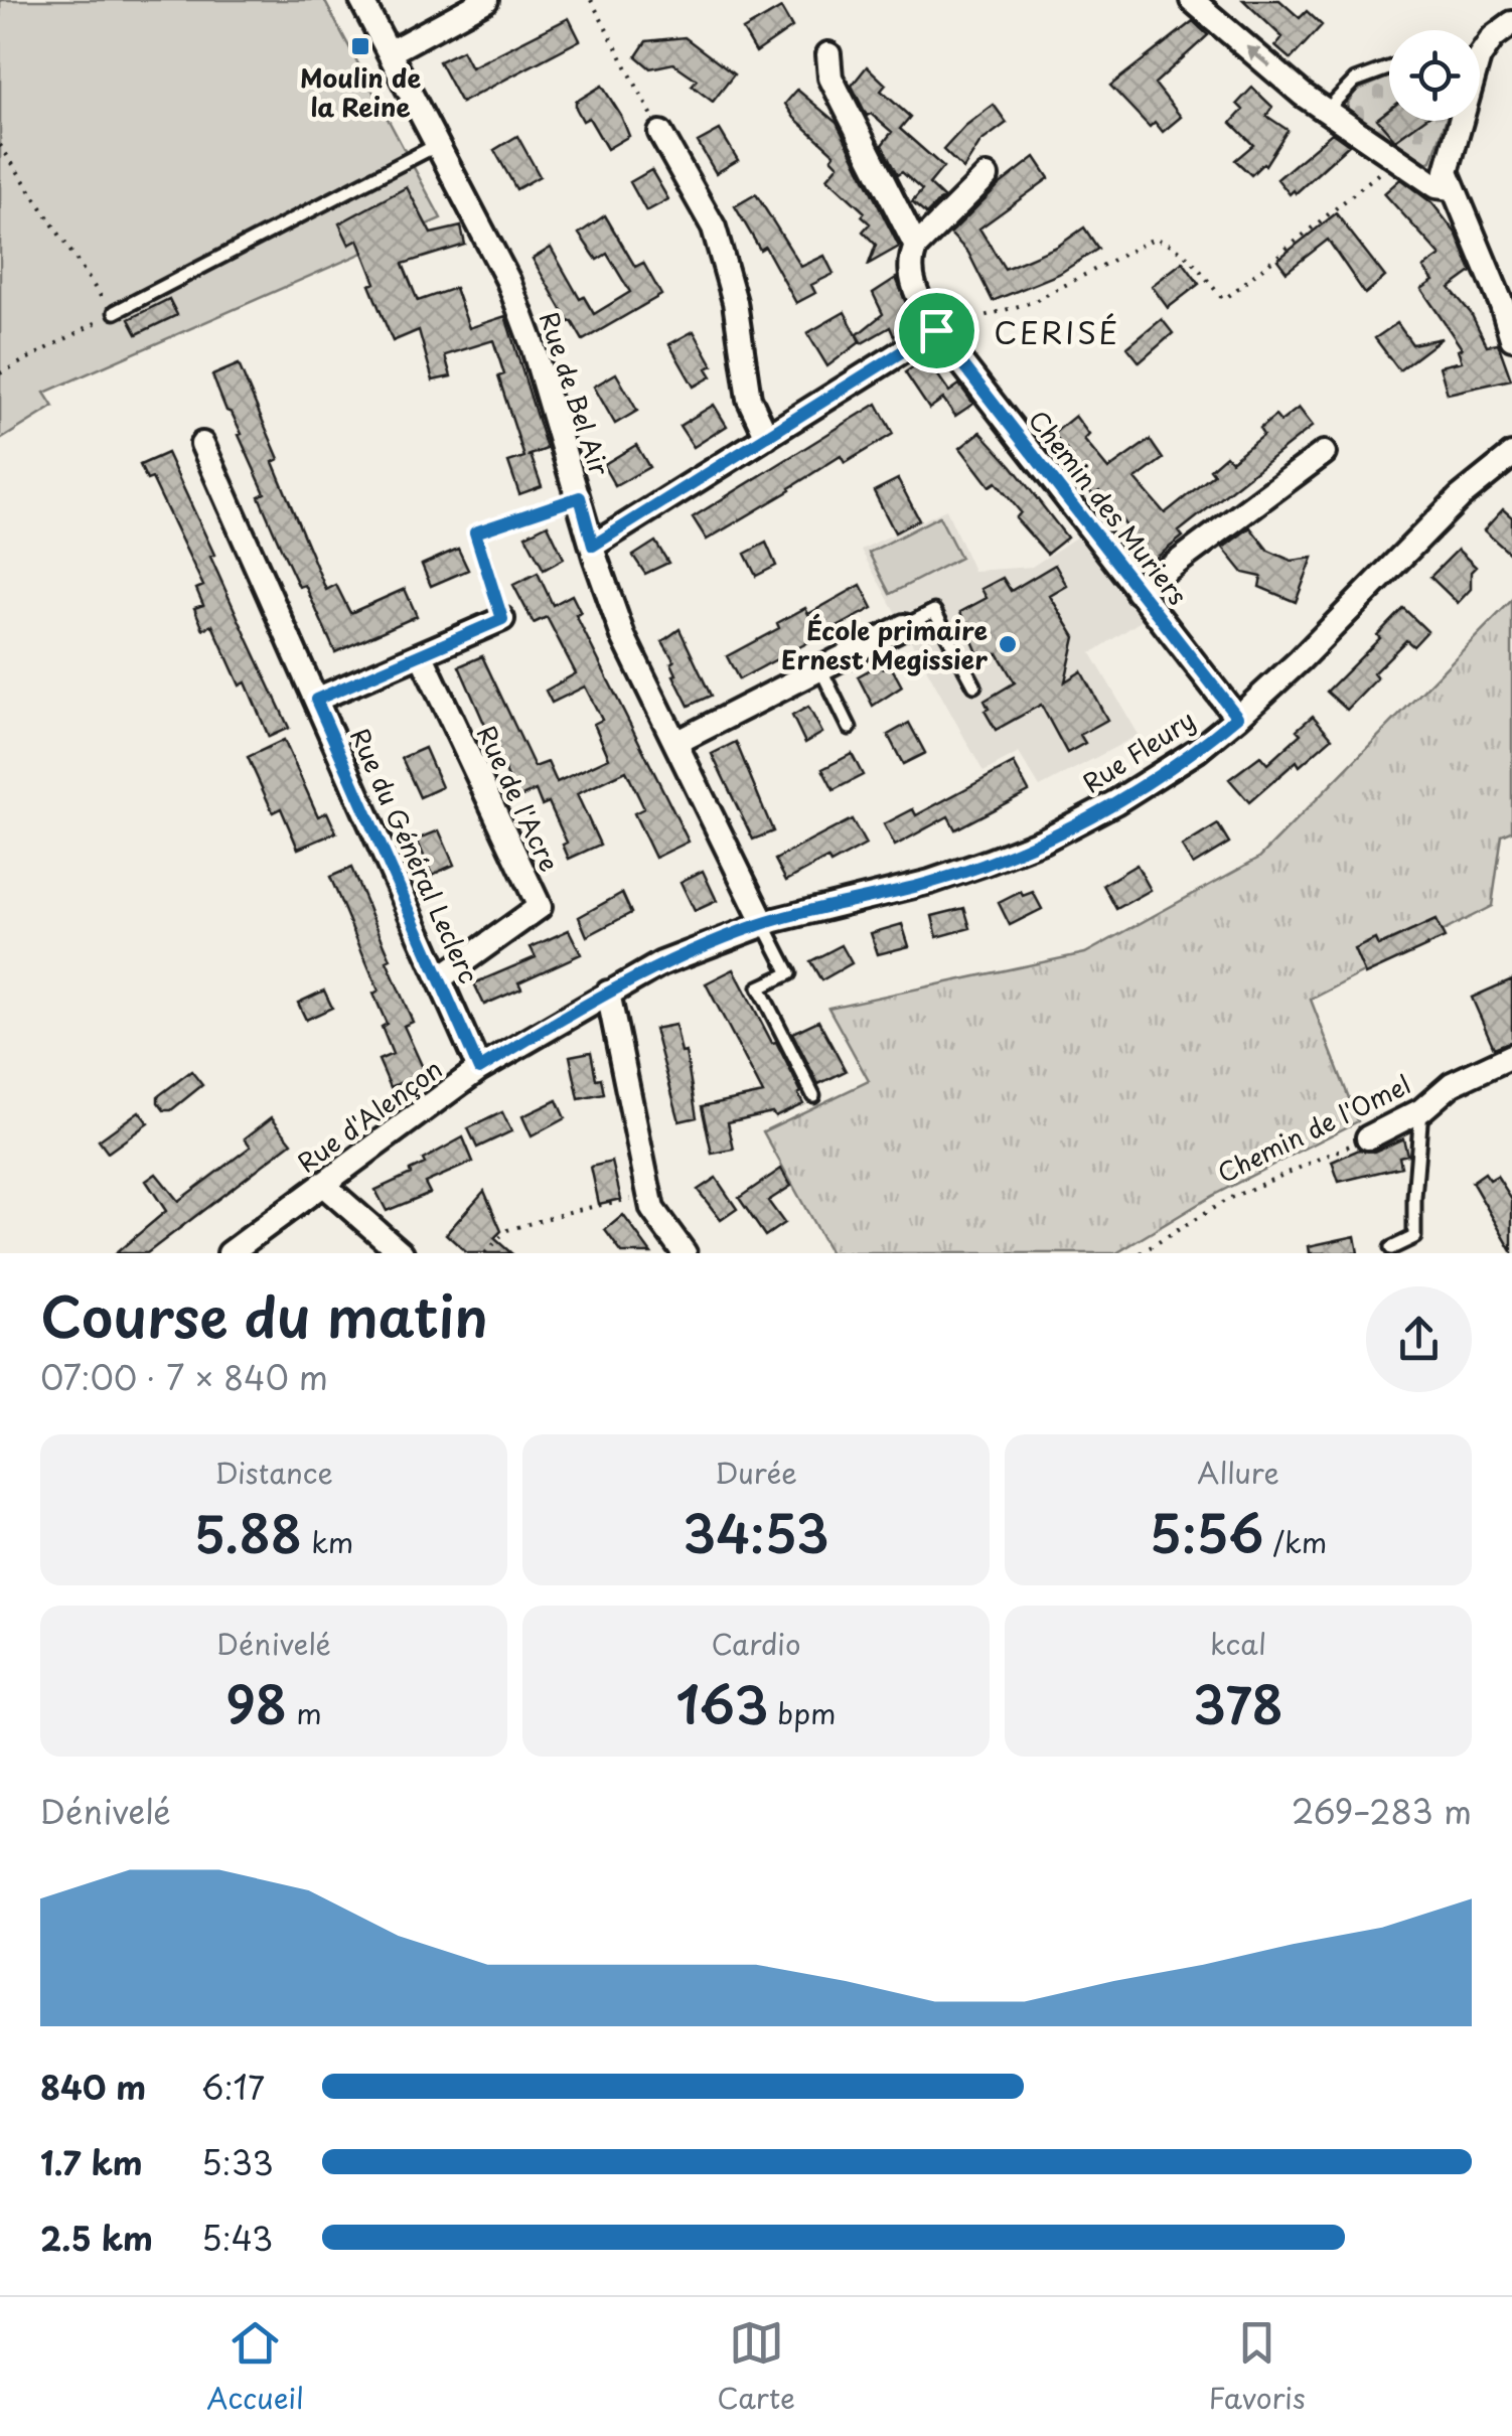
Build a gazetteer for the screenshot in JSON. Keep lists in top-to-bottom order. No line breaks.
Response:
{"streets":{"street":["Rue de Bel Air","Chemin des Muriers","Rue Fleury","Rue de l'Acre","Rue du Général Leclerc","Rue d'Alençon","Chemin de l'Omel"]},"crossings":[["Rue de Bel Air","Rue Fleury"],["Rue de Bel Air","Rue d'Alençon"],["Chemin des Muriers","Rue Fleury"],["Rue Fleury","Rue d'Alençon"],["Rue de l'Acre","Rue du Général Leclerc"],["Rue du Général Leclerc","Rue d'Alençon"]],"districts":["CERISÉ"],"places":{"transit":["Moulin de la Reine"],"other":["École primaire Ernest Megissier"]},"page":{"heading":["Course du matin","07:00 · 7 × 840 m"],"stats":[["Distance","5.88 km"],["Durée","34:53"],["Allure","5:56 /km"],["Dénivelé","98 m"],["Cardio","163 bpm"],["kcal","378"]],"chart":["Dénivelé","269–283 m"],"list":[{"name":"840 m","note":"6:17"},{"name":"1.7 km","note":"5:33"},{"name":"2.5 km","note":"5:43"}],"tabs":["Accueil","Carte","Favoris"]}}
